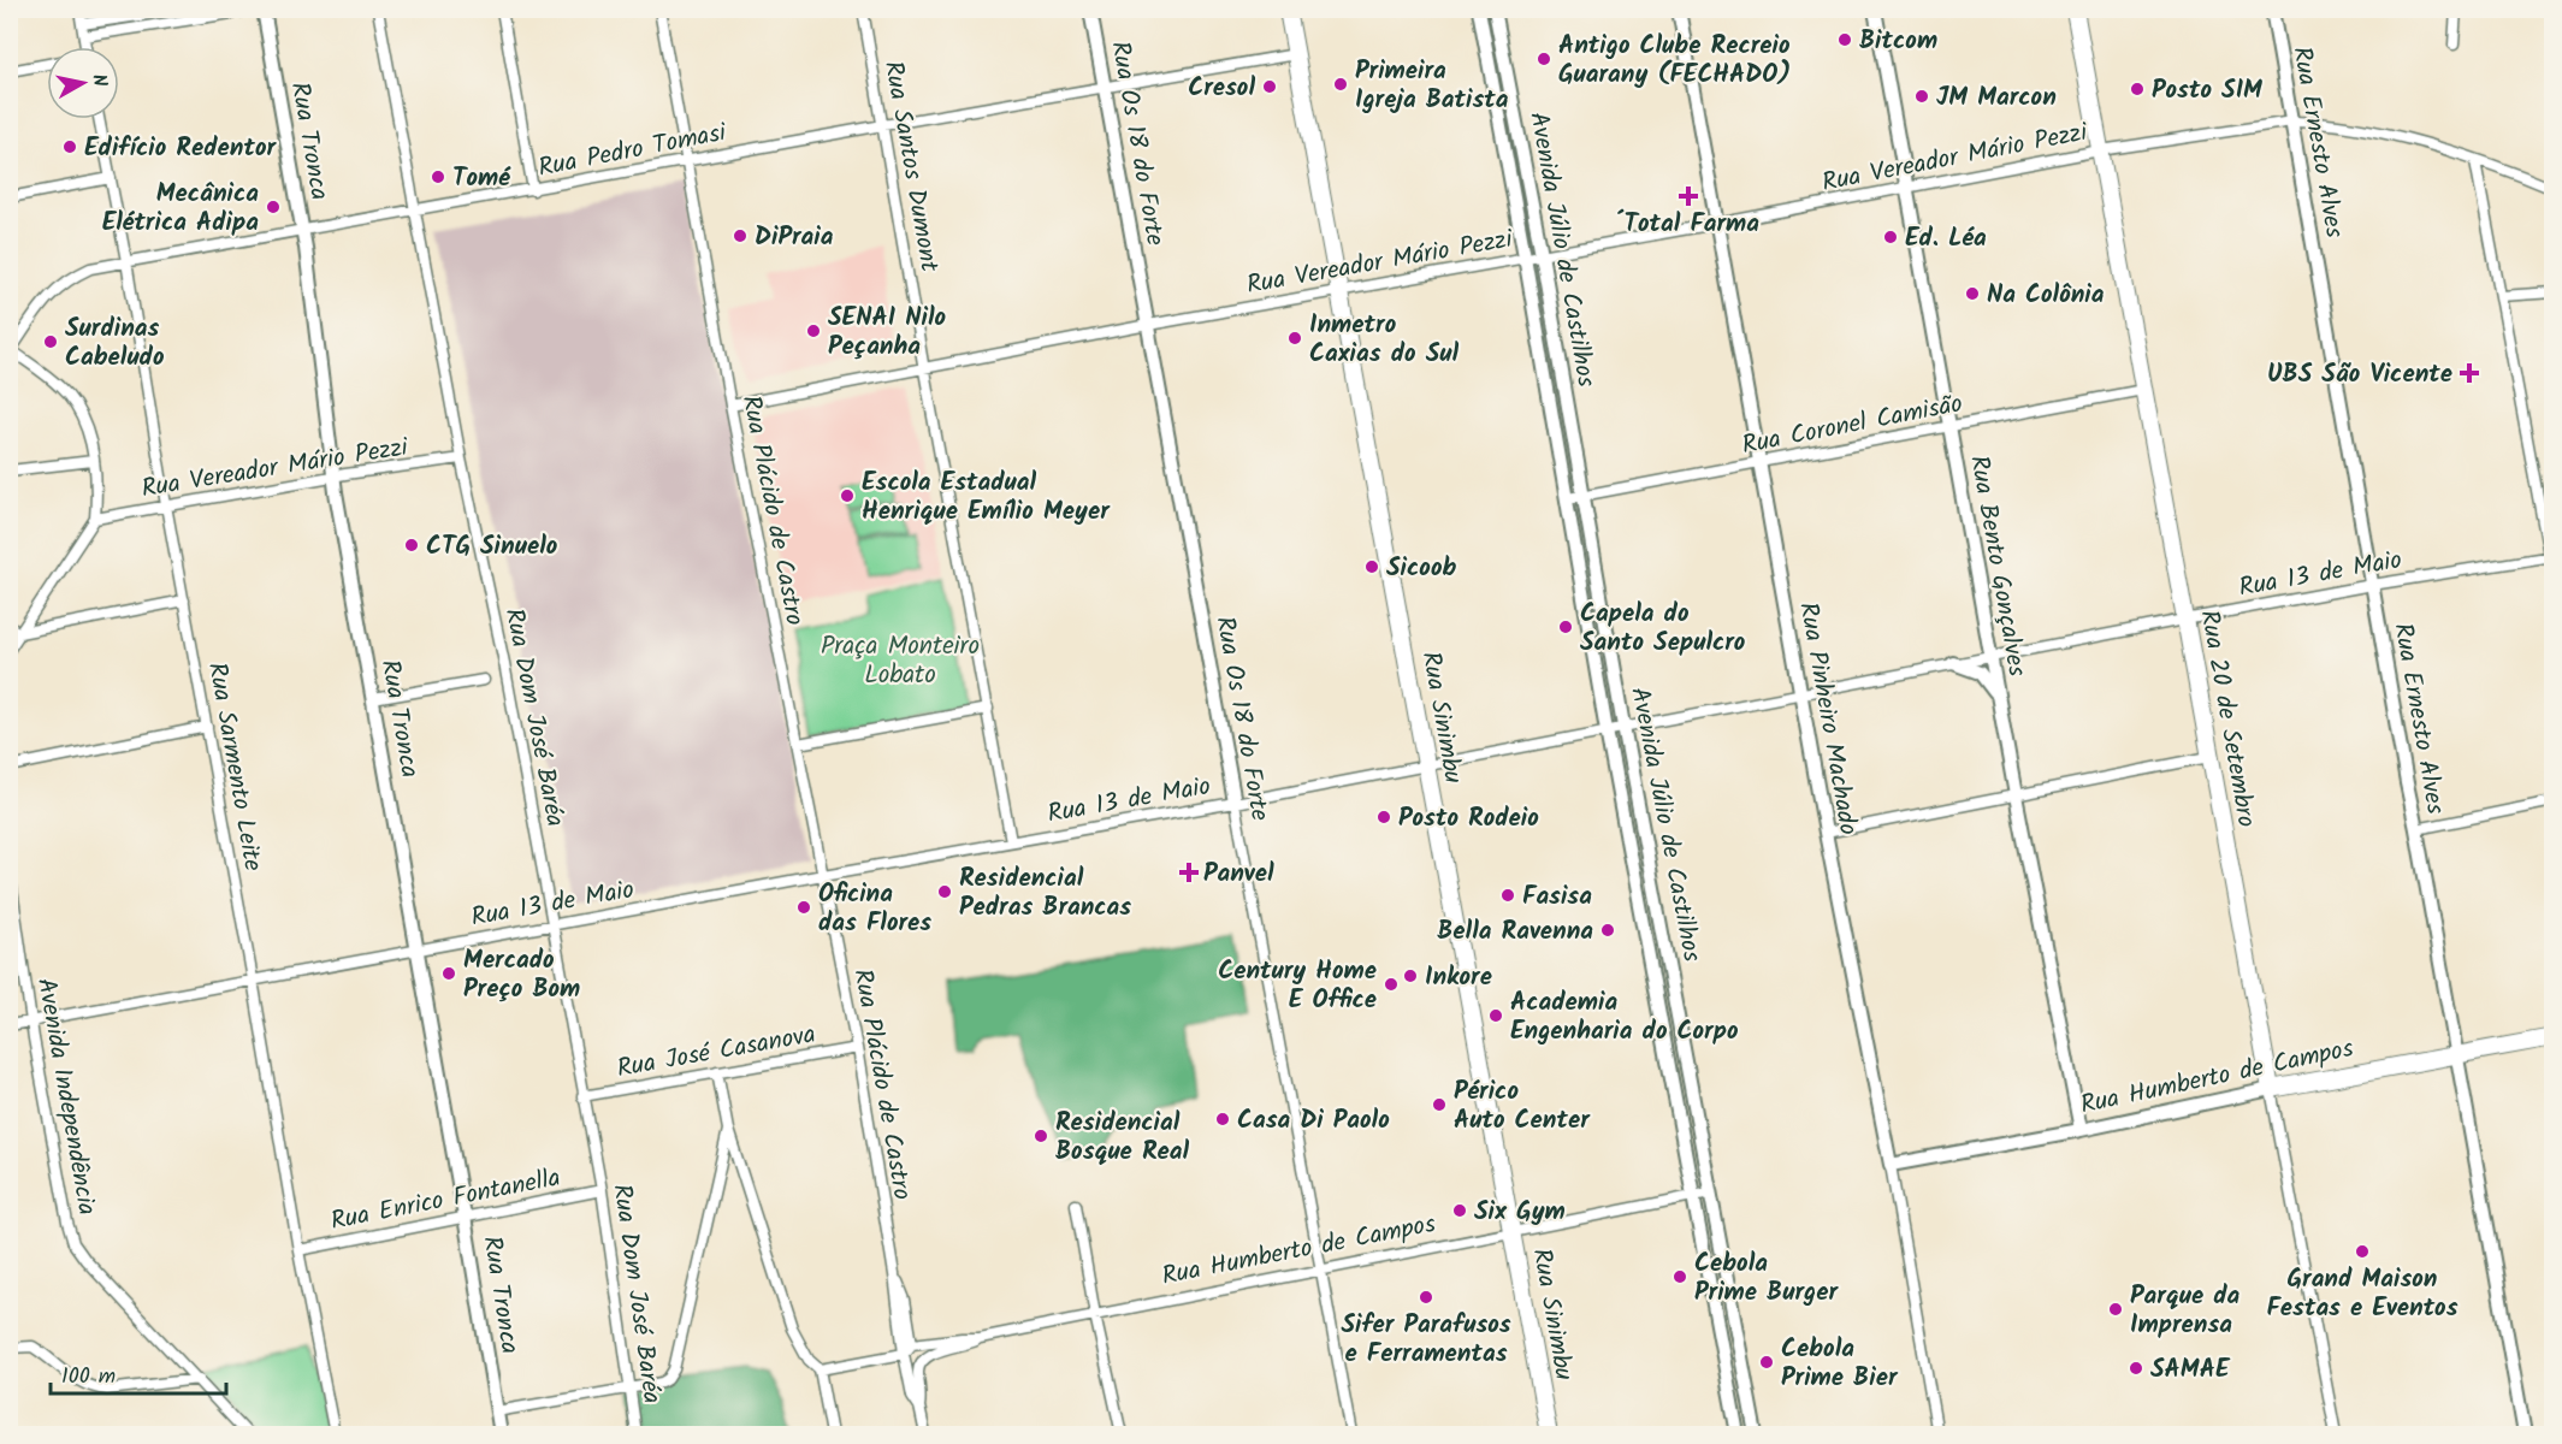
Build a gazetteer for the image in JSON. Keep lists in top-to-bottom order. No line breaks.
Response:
{"streets":{"main road":["Rua Sinimbu","Rua 20 de Setembro","Rua Humberto de Campos"],"street":["Rua Tronca","Rua Ernesto Alves","Rua Os 18 do Forte","Rua Pedro Tomasi","Rua Vereador Mário Pezzi","Rua Santos Dumont","Avenida Júlio de Castilhos","Rua Coronel Camisão","Rua Plácido de Castro","Rua Bento Gonçalves","Rua 13 de Maio","Rua Dom José Baréa","Rua Pinheiro Machado","Rua Sarmento Leite","Rua José Casanova","Avenida Independência","Rua Enrico Fontanella"]},"crossings":[["Rua Tronca","Rua Pedro Tomasi"],["Rua Tronca","Rua Vereador Mário Pezzi"],["Rua Tronca","Rua 13 de Maio"],["Rua Tronca","Rua Enrico Fontanella"],["Rua Ernesto Alves","Rua Vereador Mário Pezzi"],["Rua Ernesto Alves","Rua 13 de Maio"],["Rua Ernesto Alves","Rua Humberto de Campos"],["Rua Os 18 do Forte","Rua Pedro Tomasi"],["Rua Os 18 do Forte","Rua Vereador Mário Pezzi"],["Rua Os 18 do Forte","Rua 13 de Maio"],["Rua Os 18 do Forte","Rua Humberto de Campos"],["Rua Pedro Tomasi","Rua Santos Dumont"],["Rua Pedro Tomasi","Rua Plácido de Castro"],["Rua Pedro Tomasi","Rua Dom José Baréa"],["Rua Pedro Tomasi","Rua Sinimbu"],["Rua Pedro Tomasi","Rua Sarmento Leite"],["Rua Vereador Mário Pezzi","Rua Santos Dumont"],["Rua Vereador Mário Pezzi","Avenida Júlio de Castilhos"],["Rua Vereador Mário Pezzi","Rua Plácido de Castro"],["Rua Vereador Mário Pezzi","Rua Bento Gonçalves"],["Rua Vereador Mário Pezzi","Rua Dom José Baréa"],["Rua Vereador Mário Pezzi","Rua Sinimbu"],["Rua Vereador Mário Pezzi","Rua Pinheiro Machado"],["Rua Vereador Mário Pezzi","Rua 20 de Setembro"],["Rua Vereador Mário Pezzi","Rua Sarmento Leite"],["Rua Santos Dumont","Rua 13 de Maio"],["Avenida Júlio de Castilhos","Rua Coronel Camisão"],["Avenida Júlio de Castilhos","Rua 13 de Maio"],["Avenida Júlio de Castilhos","Rua Humberto de Campos"],["Rua Coronel Camisão","Rua Bento Gonçalves"],["Rua Coronel Camisão","Rua Pinheiro Machado"],["Rua Coronel Camisão","Rua 20 de Setembro"],["Rua Plácido de Castro","Rua 13 de Maio"],["Rua Plácido de Castro","Rua José Casanova"],["Rua Plácido de Castro","Rua Humberto de Campos"],["Rua Bento Gonçalves","Rua 13 de Maio"],["Rua Bento Gonçalves","Rua Humberto de Campos"],["Rua 13 de Maio","Rua Dom José Baréa"],["Rua 13 de Maio","Rua Sinimbu"],["Rua 13 de Maio","Rua Pinheiro Machado"],["Rua 13 de Maio","Rua 20 de Setembro"],["Rua 13 de Maio","Rua Sarmento Leite"],["Rua 13 de Maio","Avenida Independência"],["Rua Dom José Baréa","Rua José Casanova"],["Rua Dom José Baréa","Rua Enrico Fontanella"],["Rua Sinimbu","Rua Humberto de Campos"],["Rua Pinheiro Machado","Rua Humberto de Campos"],["Rua 20 de Setembro","Rua Humberto de Campos"],["Rua Sarmento Leite","Rua Enrico Fontanella"]],"parks":["Praça Monteiro Lobato"],"places":{"other":["Bitcom","Antigo Clube Recreio Guarany (FECHADO)","Primeira Igreja Batista","Cresol","Posto SIM","JM Marcon","Edifício Redentor","Tomé","Mecânica Elétrica Adipa","DiPraia","Ed. Léa","Na Colônia","SENAI Nilo Peçanha","Inmetro Caxias do Sul","Surdinas Cabeludo","Escola Estadual Henrique Emílio Meyer","CTG Sinuelo","Sicoob","Capela do Santo Sepulcro","Posto Rodeio","Residencial Pedras Brancas","Fasisa","Oficina das Flores","Bella Ravenna","Mercado Preço Bom","Inkore","Century Home E Office","Academia Engenharia do Corpo","Périco Auto Center","Casa Di Paolo","Residencial Bosque Real","Six Gym","Grand Maison Festas e Eventos","Cebola Prime Burger","Sifer Parafusos e Ferramentas","Parque da Imprensa","Cebola Prime Bier","SAMAE"],"health":["´Total Farma","UBS São Vicente","Panvel"]},"scale_bar":"100 m","north":"right"}
